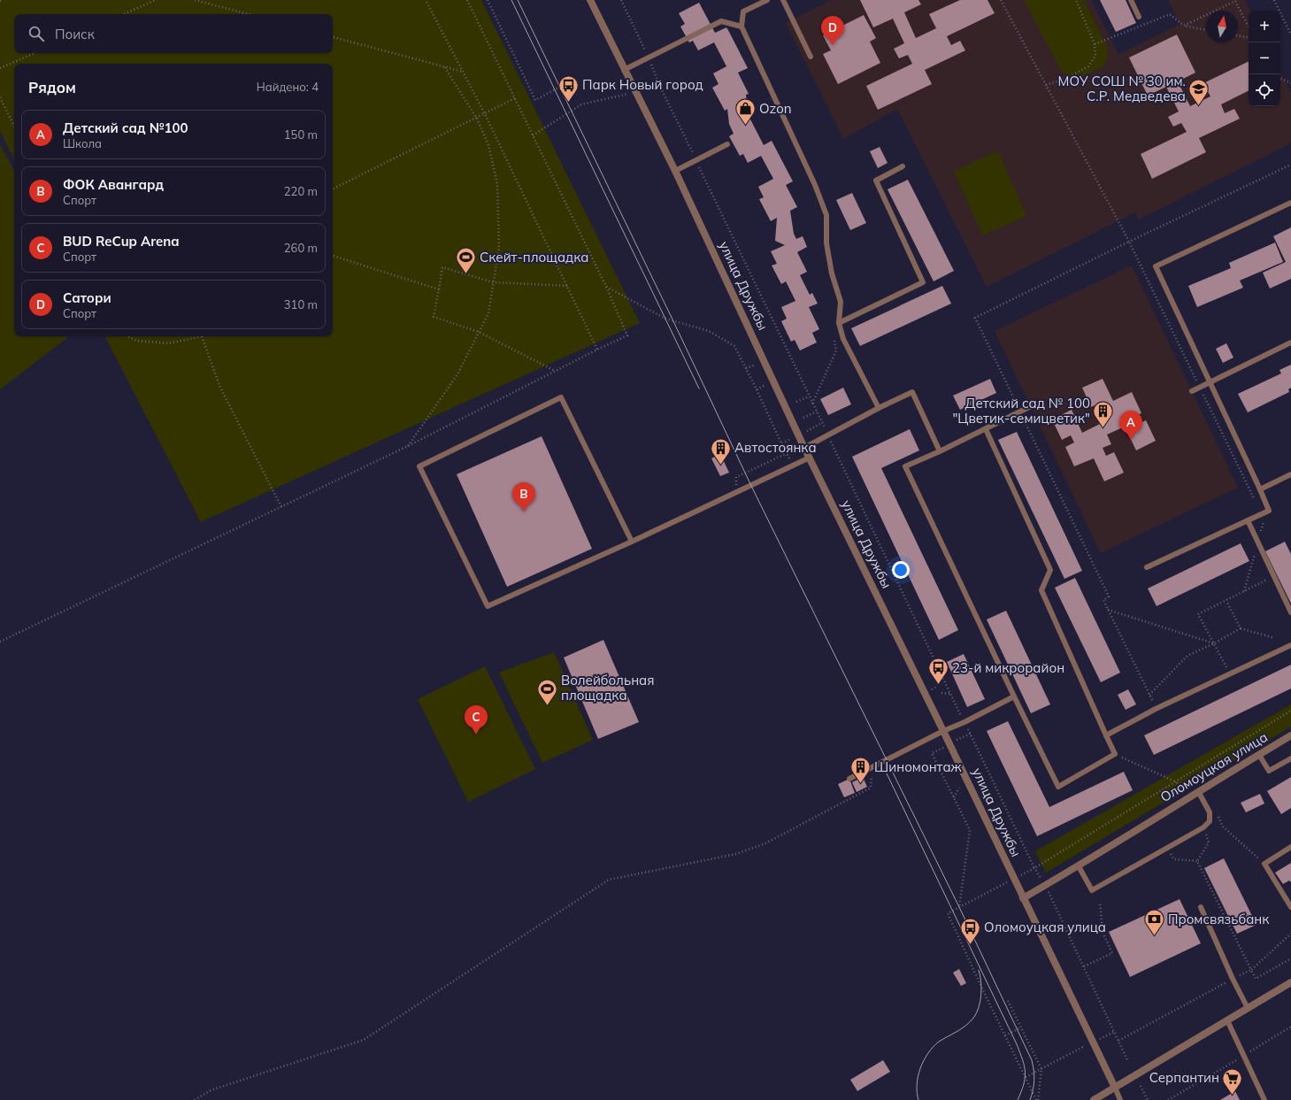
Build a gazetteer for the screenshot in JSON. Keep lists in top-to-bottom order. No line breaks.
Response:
{"streets":{"street":["улица Дружбы","Оломоуцкая улица"]},"crossings":[["улица Дружбы","Оломоуцкая улица"]],"places":{"bus stop":["Парк Новый город","23-й микрорайон","Оломоуцкая улица"],"school or university":["МОУ СОШ № 30 им. С.Р. Медведева"],"shop":["Ozon"],"sports":["Скейт-площадка","Волейбольная площадка"],"building":["Детский сад № 100 \"Цветик-семицветик\"","Автостоянка","Шиномонтаж"],"bank":["Промсвязьбанк"],"supermarket":["Серпантин"]},"north":"top","page":{"map_buttons":["+","−"],"search":"Поиск","pins":["D","A","B","C"],"heading":["Рядом","Найдено: 4"],"list":[{"mark":"A","name":"Детский сад №100","note":"Школа","value":"150 m"},{"mark":"B","name":"ФОК Авангард","note":"Спорт","value":"220 m"},{"mark":"C","name":"BUD ReCup Arena","note":"Спорт","value":"260 m"},{"mark":"D","name":"Сатори","note":"Спорт","value":"310 m"}]}}
